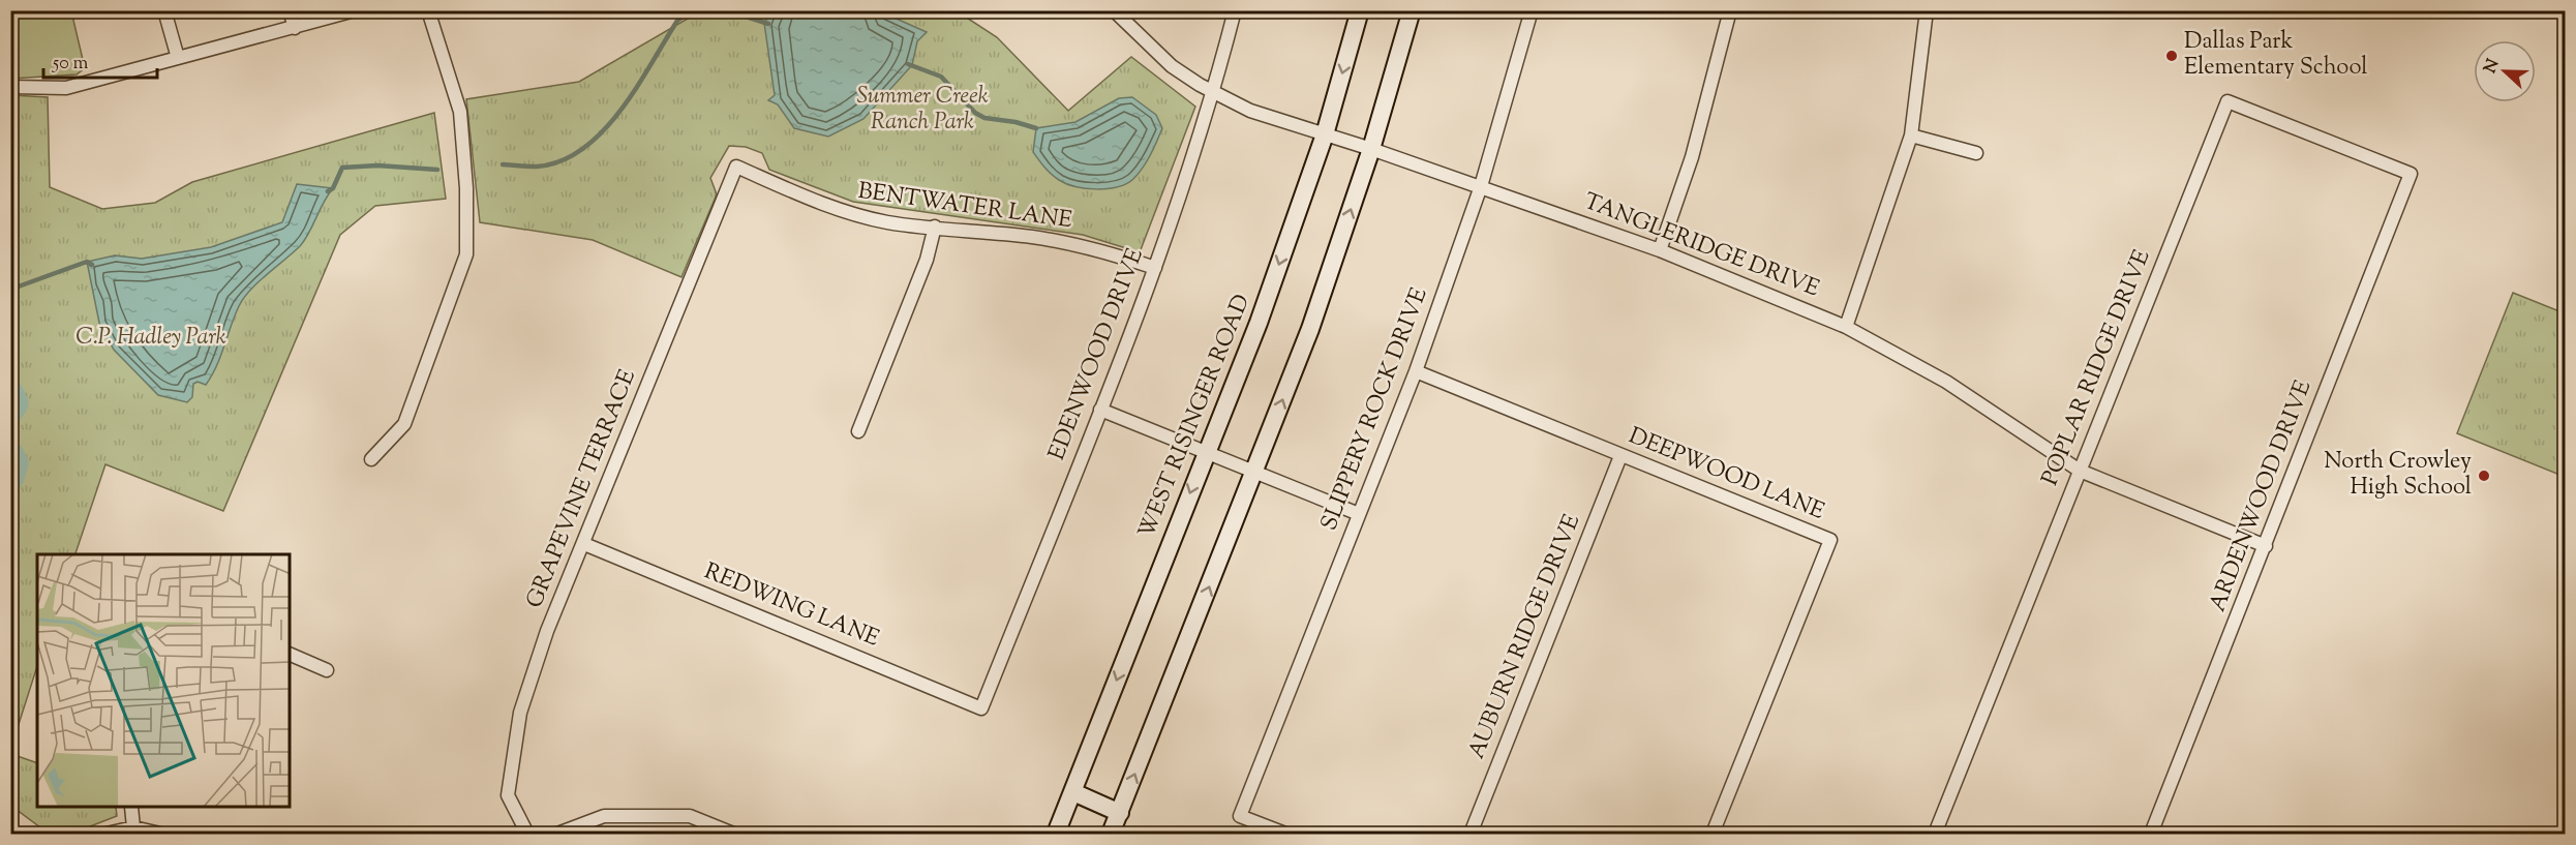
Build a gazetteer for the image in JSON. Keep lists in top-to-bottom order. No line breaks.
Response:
{"streets":{"main road":["WEST RISINGER ROAD"],"street":["BENTWATER LANE","TANGLERIDGE DRIVE","EDENWOOD DRIVE","POPLAR RIDGE DRIVE","SLIPPERY ROCK DRIVE","DEEPWOOD LANE","GRAPEVINE TERRACE","ARDENWOOD DRIVE","REDWING LANE","AUBURN RIDGE DRIVE"]},"crossings":[["BENTWATER LANE","EDENWOOD DRIVE"],["BENTWATER LANE","GRAPEVINE TERRACE"],["TANGLERIDGE DRIVE","EDENWOOD DRIVE"],["TANGLERIDGE DRIVE","POPLAR RIDGE DRIVE"],["TANGLERIDGE DRIVE","SLIPPERY ROCK DRIVE"],["TANGLERIDGE DRIVE","WEST RISINGER ROAD"],["TANGLERIDGE DRIVE","ARDENWOOD DRIVE"],["EDENWOOD DRIVE","REDWING LANE"],["POPLAR RIDGE DRIVE","ARDENWOOD DRIVE"],["SLIPPERY ROCK DRIVE","DEEPWOOD LANE"],["DEEPWOOD LANE","AUBURN RIDGE DRIVE"],["GRAPEVINE TERRACE","REDWING LANE"]],"parks":["Summer Creek Ranch Park","C.P. Hadley Park"],"places":["Dallas Park Elementary School","North Crowley High School"],"scale_bar":"50 m","north":"left"}
